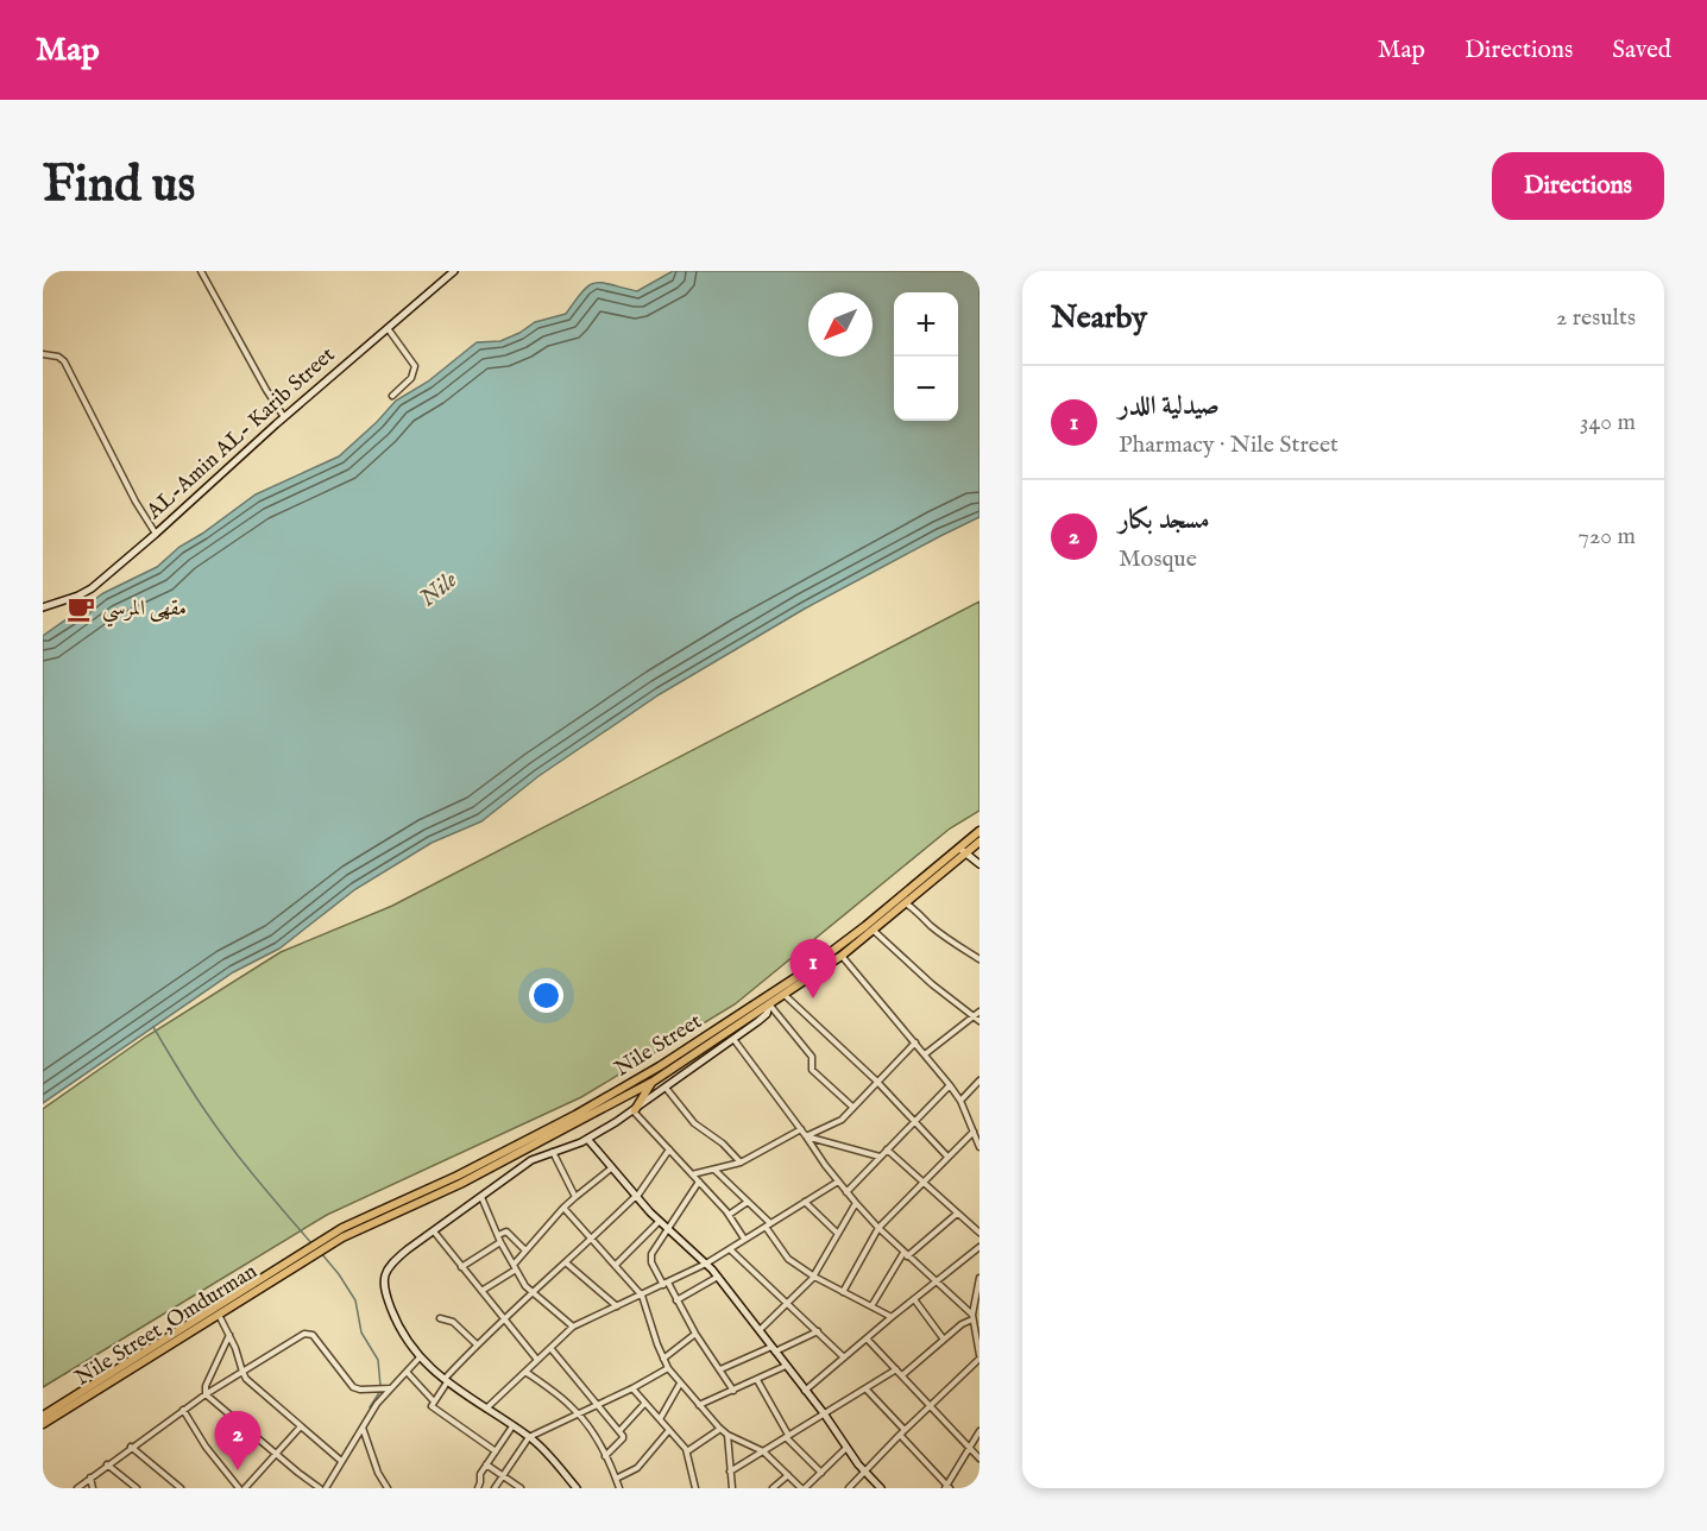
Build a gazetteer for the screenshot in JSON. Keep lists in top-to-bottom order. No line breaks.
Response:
{"streets":{"main road":["Nile Street","Nile Street ,Omdurman"],"street":["AL-Amin AL- Karib Street"]},"water":["Nile"],"places":{"cafe":["مقهى المرسي"]},"north":"bottom left","page":{"header":"Map","nav":["Map","Directions","Saved"],"buttons":"Directions","title":"Find us","heading":["Nearby","2 results"],"map_buttons":["+","−"],"list":[{"mark":"1","name":"صيدلية اللدر","note":"Pharmacy · Nile Street","value":"340 m"},{"mark":"2","name":"مسجد بكار","note":"Mosque","value":"720 m"}],"pins":["1","2"]}}
